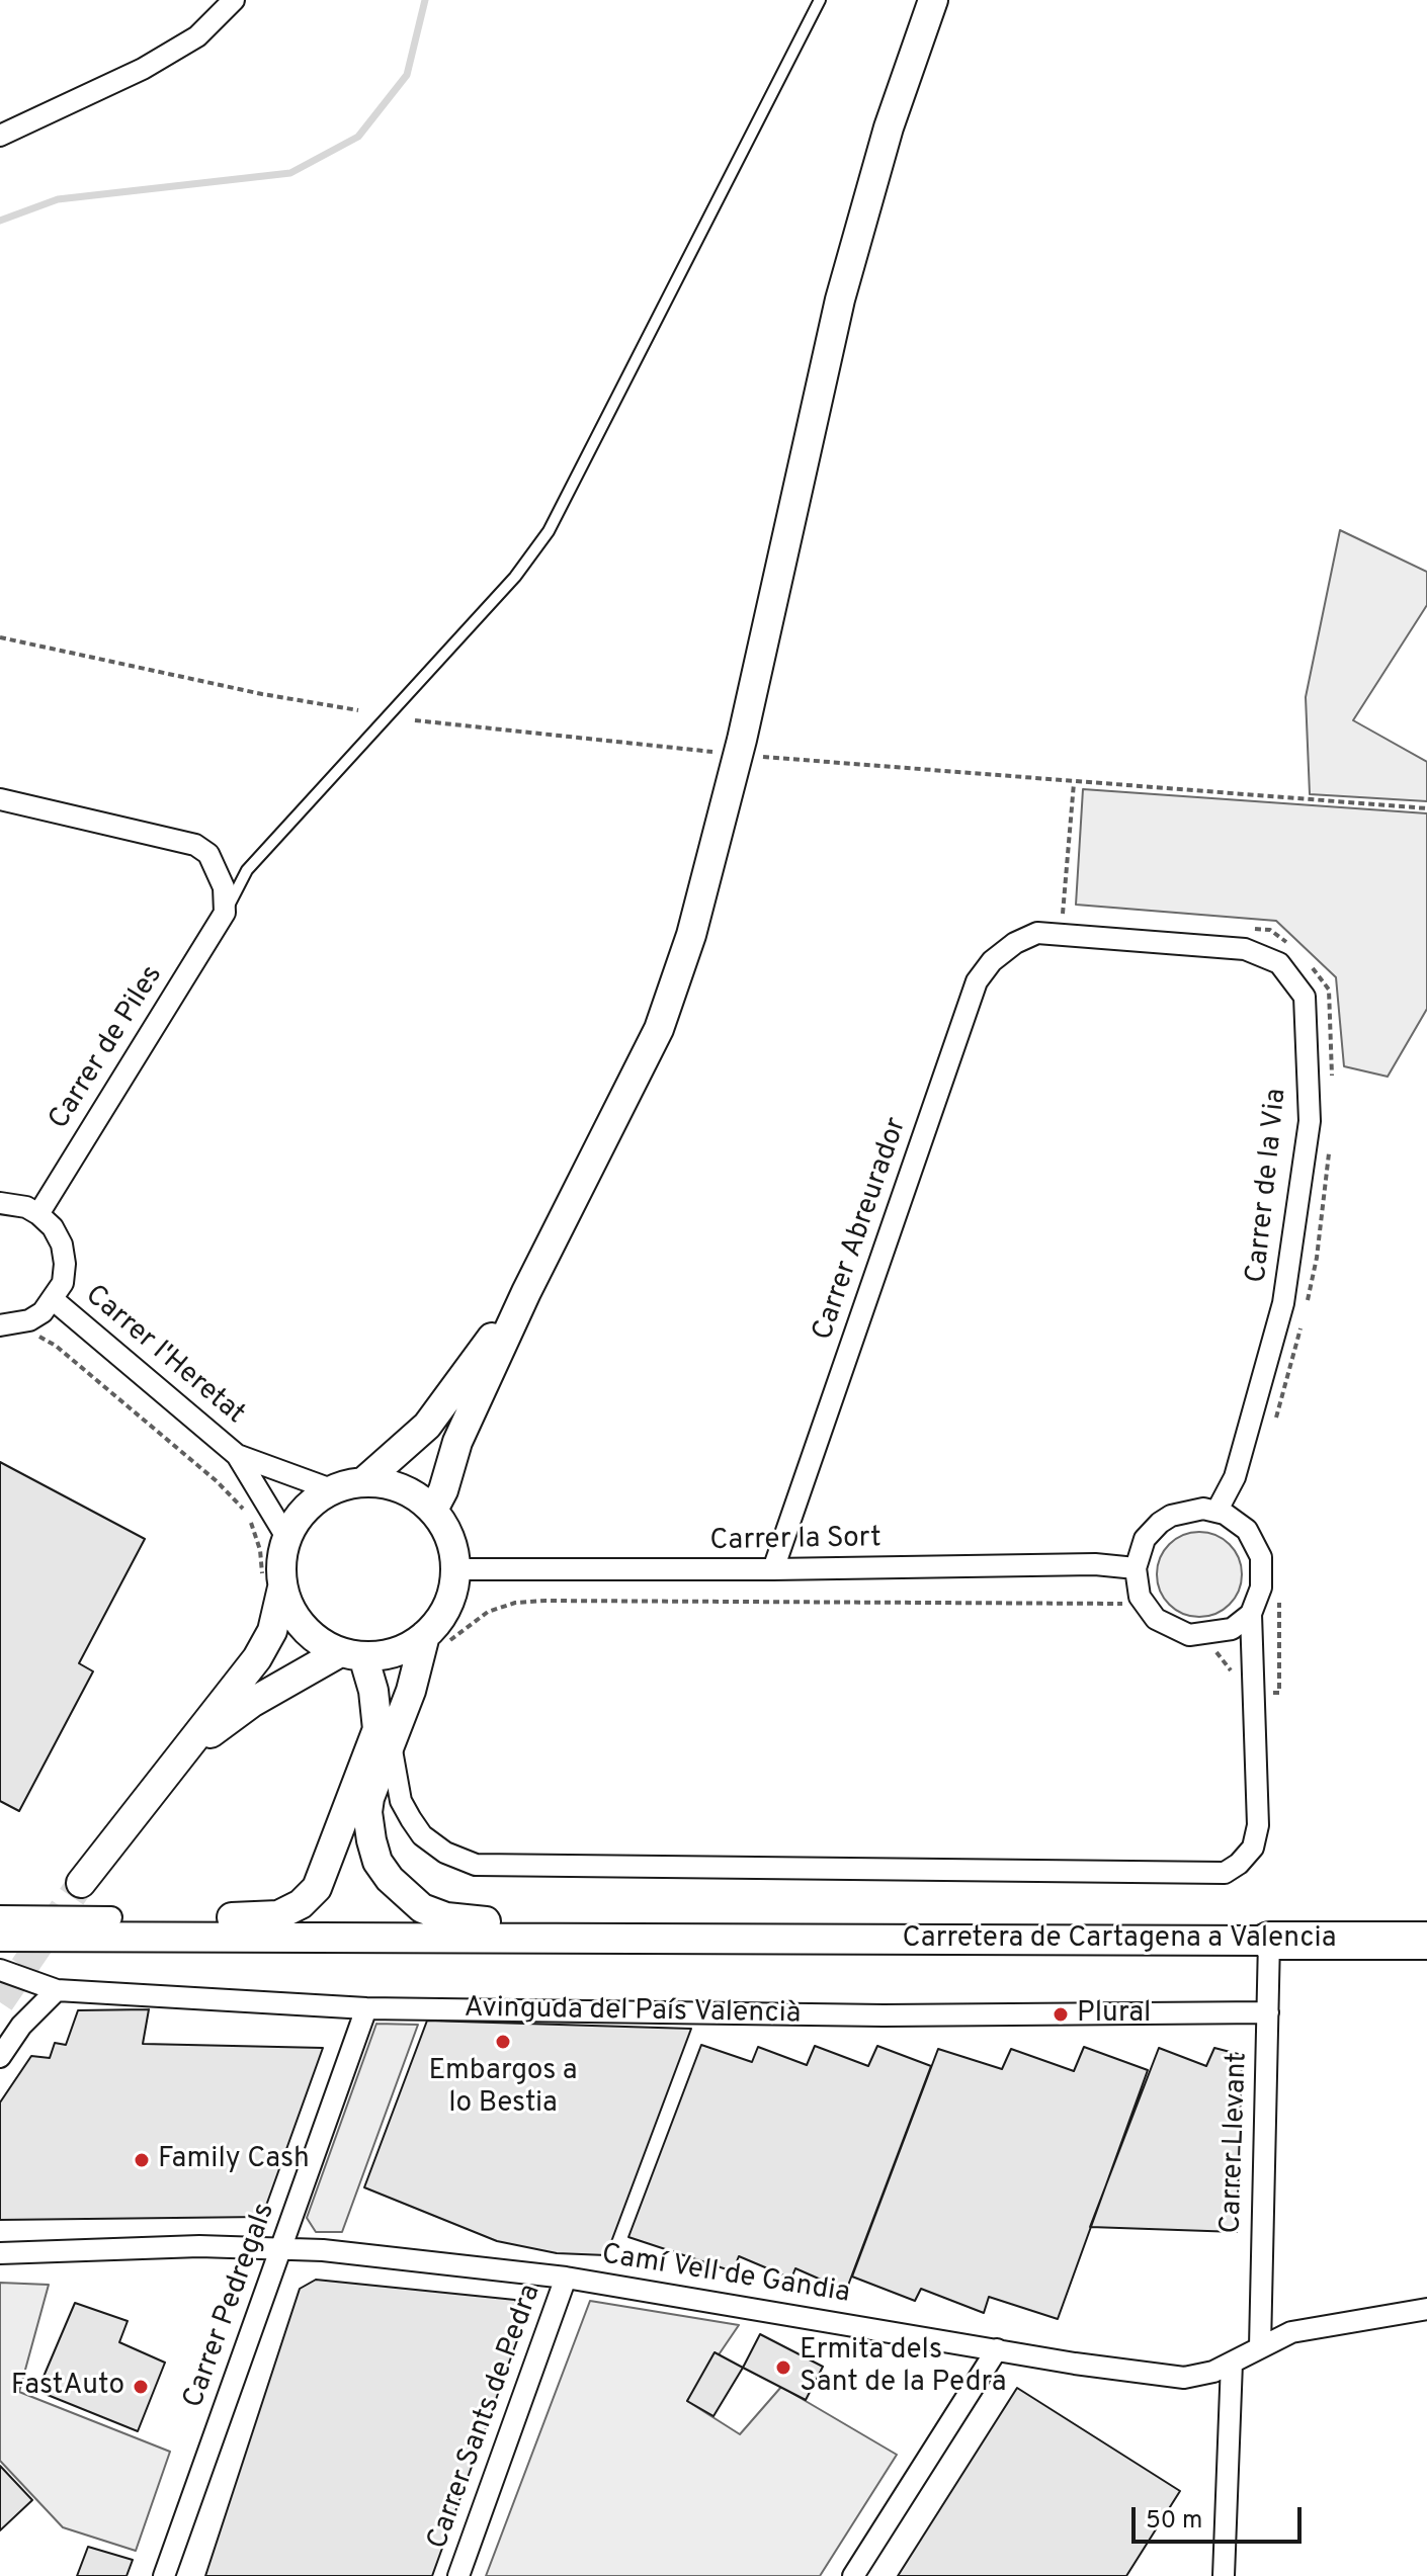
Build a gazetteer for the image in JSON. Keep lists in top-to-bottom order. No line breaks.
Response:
{"streets":{"highway":["Carretera de Cartagena a Valencia"],"street":["Carrer de Piles","Carrer de la Via","Carrer Abreurador","Carrer l'Heretat","Carrer la Sort","Avinguda del País Valencià","Carrer Llevant","Camí Vell de Gandia","Carrer Pedregals","Carrer Sants de Pedra"]},"crossings":[["Carrer de la Via","Carrer Abreurador"],["Carrer de la Via","Carrer la Sort"],["Carrer Abreurador","Carrer la Sort"],["Carrer l'Heretat","Carrer la Sort"],["Carretera de Cartagena a Valencia","Carrer Llevant"],["Avinguda del País Valencià","Carrer Llevant"],["Avinguda del País Valencià","Carrer Pedregals"],["Carrer Llevant","Camí Vell de Gandia"],["Camí Vell de Gandia","Carrer Pedregals"],["Camí Vell de Gandia","Carrer Sants de Pedra"]],"places":["Plural","Embargos a lo Bestia","Family Cash","Ermita dels Sant de la Pedra","FastAuto"],"scale_bar":"50 m"}
